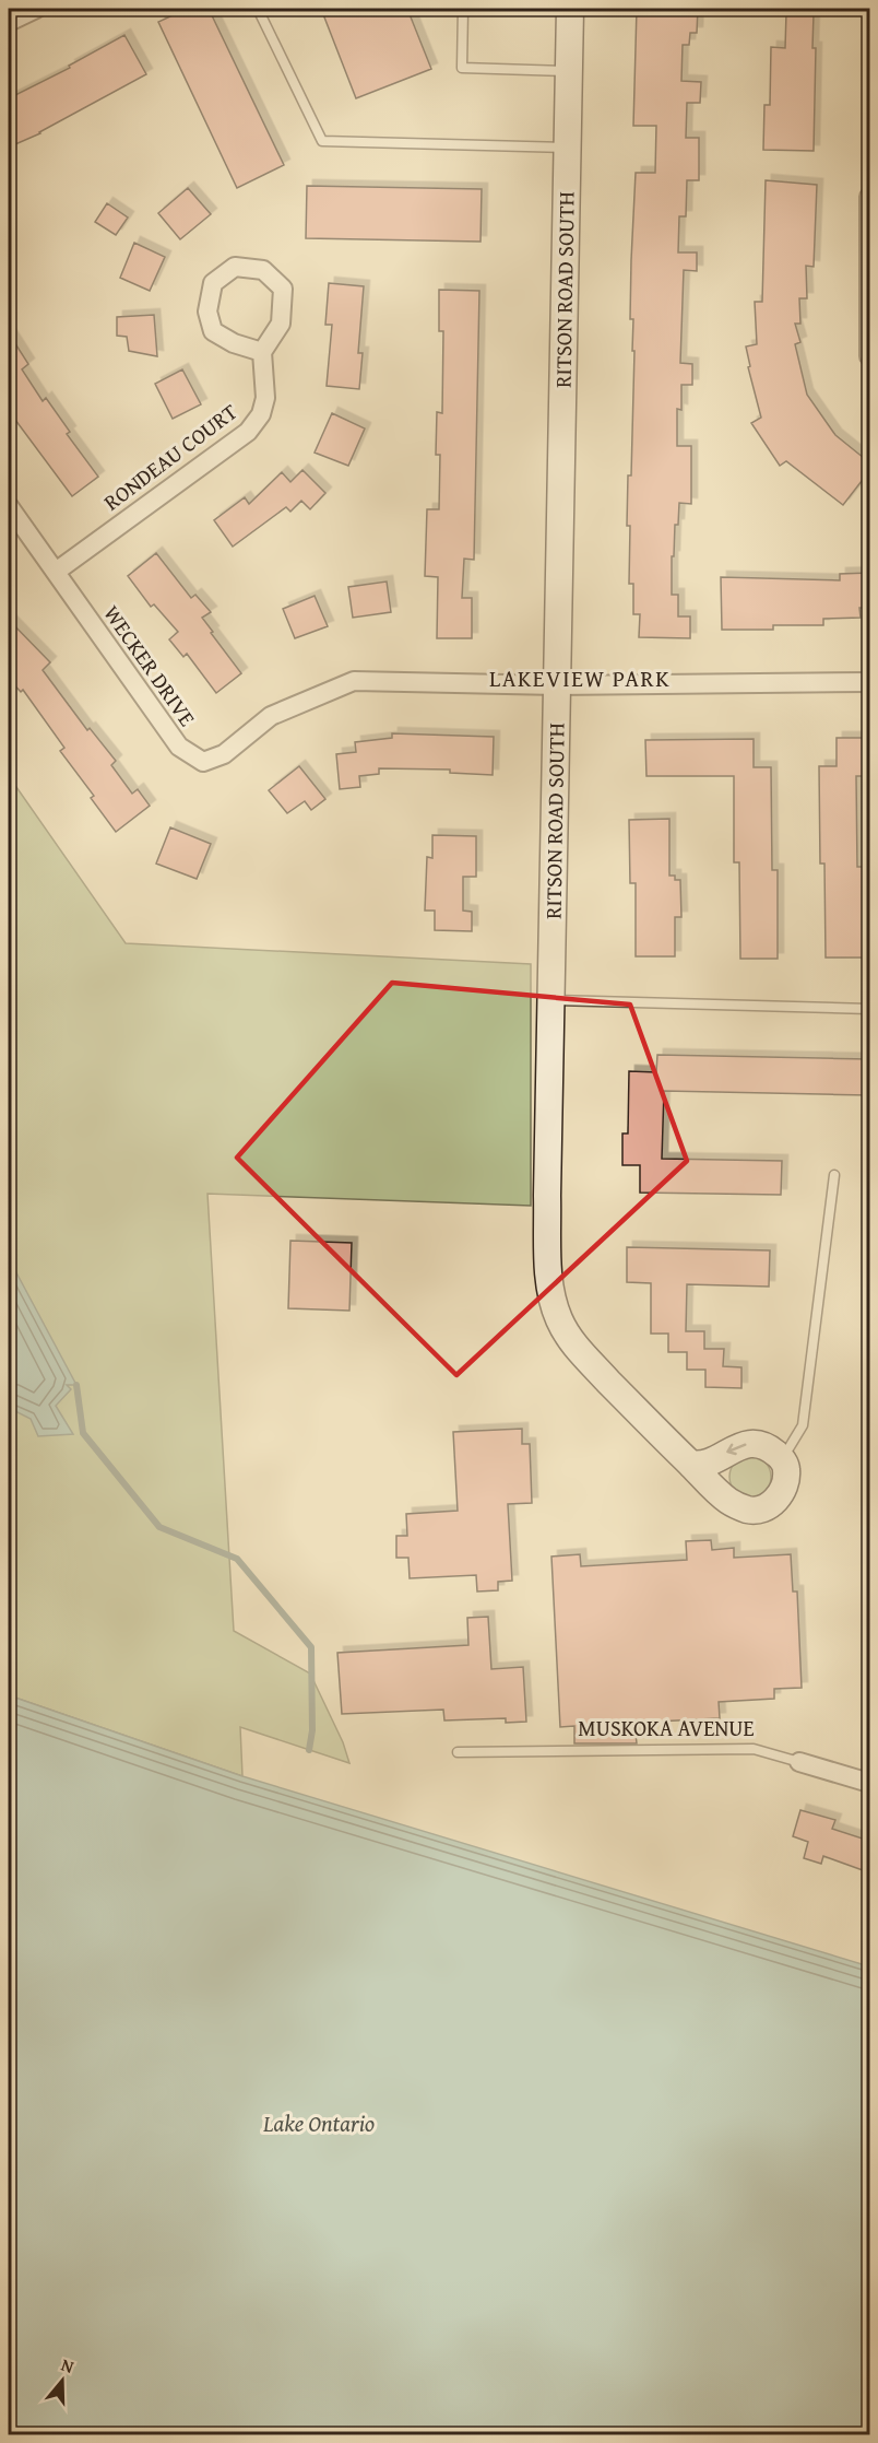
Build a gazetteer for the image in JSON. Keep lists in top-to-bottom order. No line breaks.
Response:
{"streets":{"street":["RITSON ROAD SOUTH","RONDEAU COURT","WECKER DRIVE","MUSKOKA AVENUE"]},"crossings":[["RITSON ROAD SOUTH","WECKER DRIVE"],["RONDEAU COURT","WECKER DRIVE"]],"districts":["LAKEVIEW PARK"],"water":["Lake Ontario"],"north":"top"}
